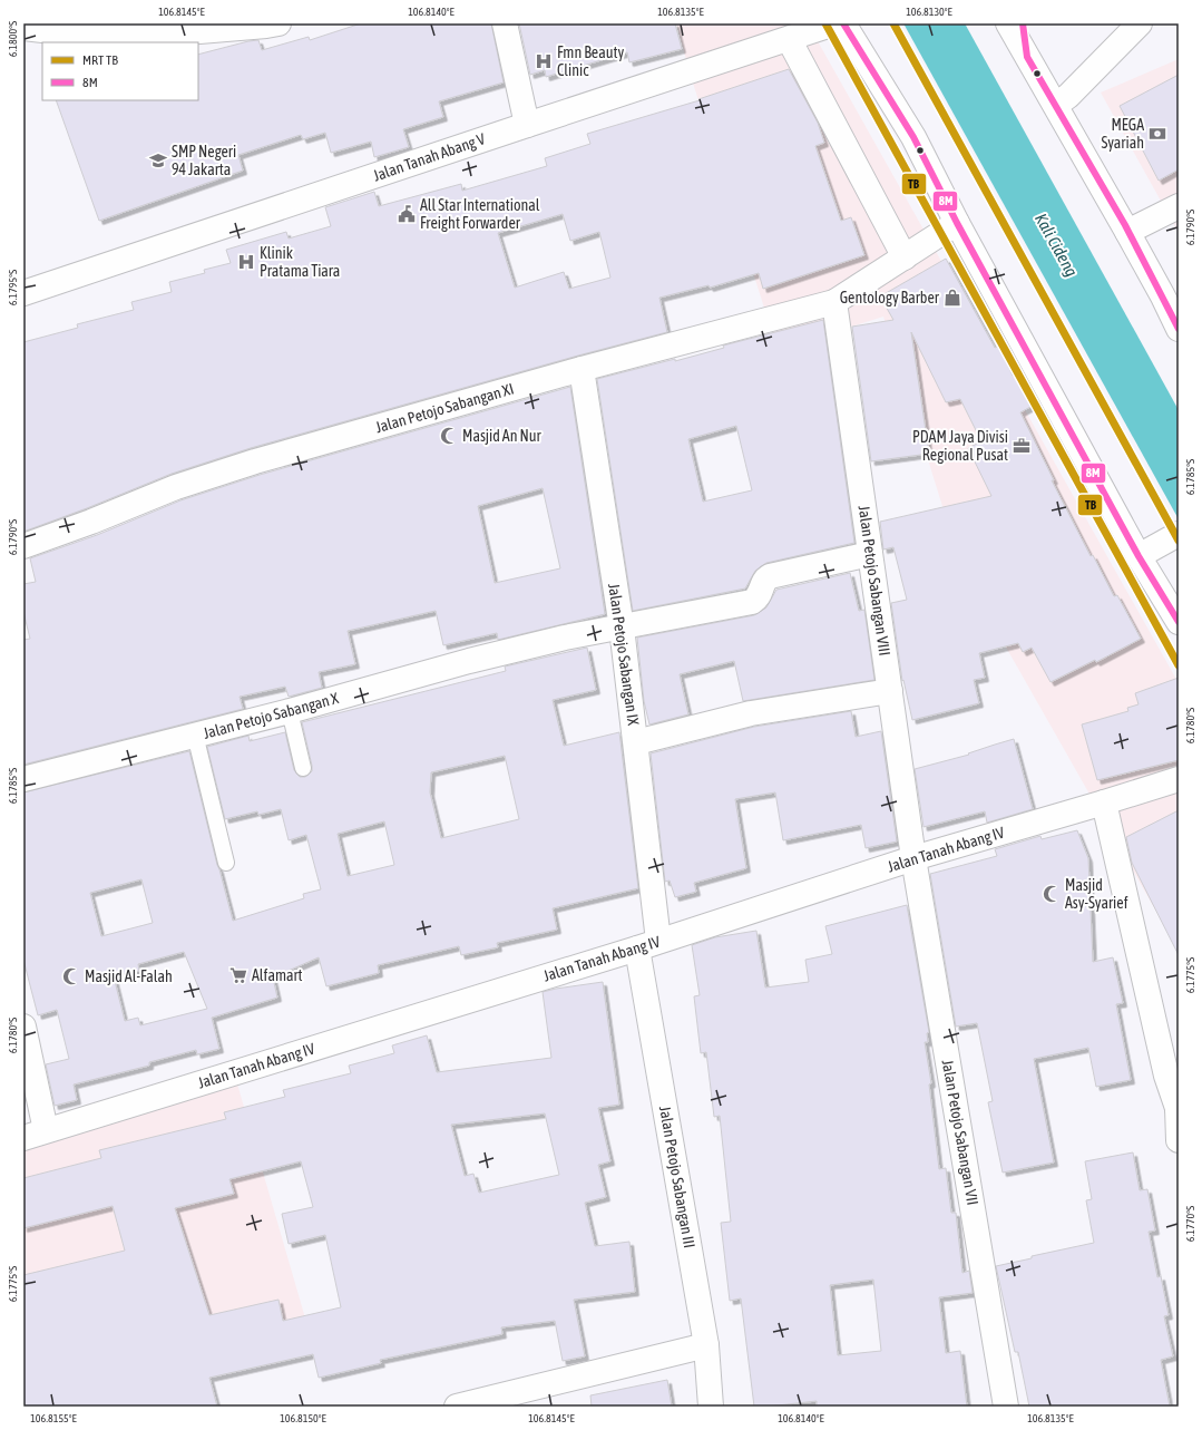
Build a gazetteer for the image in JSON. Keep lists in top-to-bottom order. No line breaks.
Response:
{"streets":{"street":["Jalan Tanah Abang V","Jalan Petojo Sabangan XI","Jalan Petojo Sabangan VIII","Jalan Petojo Sabangan IX","Jalan Petojo Sabangan X","Jalan Tanah Abang IV","Jalan Petojo Sabangan VII","Jalan Petojo Sabangan III"]},"crossings":[["Jalan Petojo Sabangan XI","Jalan Petojo Sabangan VIII"],["Jalan Petojo Sabangan XI","Jalan Petojo Sabangan IX"],["Jalan Petojo Sabangan VIII","Jalan Petojo Sabangan X"],["Jalan Petojo Sabangan VIII","Jalan Tanah Abang IV"],["Jalan Petojo Sabangan VIII","Jalan Petojo Sabangan VII"],["Jalan Petojo Sabangan IX","Jalan Petojo Sabangan X"],["Jalan Petojo Sabangan IX","Jalan Tanah Abang IV"],["Jalan Petojo Sabangan IX","Jalan Petojo Sabangan III"],["Jalan Tanah Abang IV","Jalan Petojo Sabangan VII"],["Jalan Tanah Abang IV","Jalan Petojo Sabangan III"]],"water":["Kali Cideng"],"places":{"hospital":["Fmn Beauty Clinic","Klinik Pratama Tiara"],"bank":["MEGA Syariah"],"school or university":["SMP Negeri 94 Jakarta"],"public building":["All Star International Freight Forwarder"],"shop":["Gentology Barber"],"mosque":["Masjid An Nur","Masjid Asy-Syarief","Masjid Al-Falah"],"office":["PDAM Jaya Divisi Regional Pusat"],"supermarket":["Alfamart"]},"lines":["metro line TB","transit line 8M"],"legend":["MRT TB","8M"],"coordinates":["106.8145°E","106.8140°E","106.8135°E","106.8130°E","6.1800°S","6.1790°S","6.1795°S","6.1785°S","6.1780°S","6.1775°S","6.1770°S","106.8155°E","106.8150°E"]}
